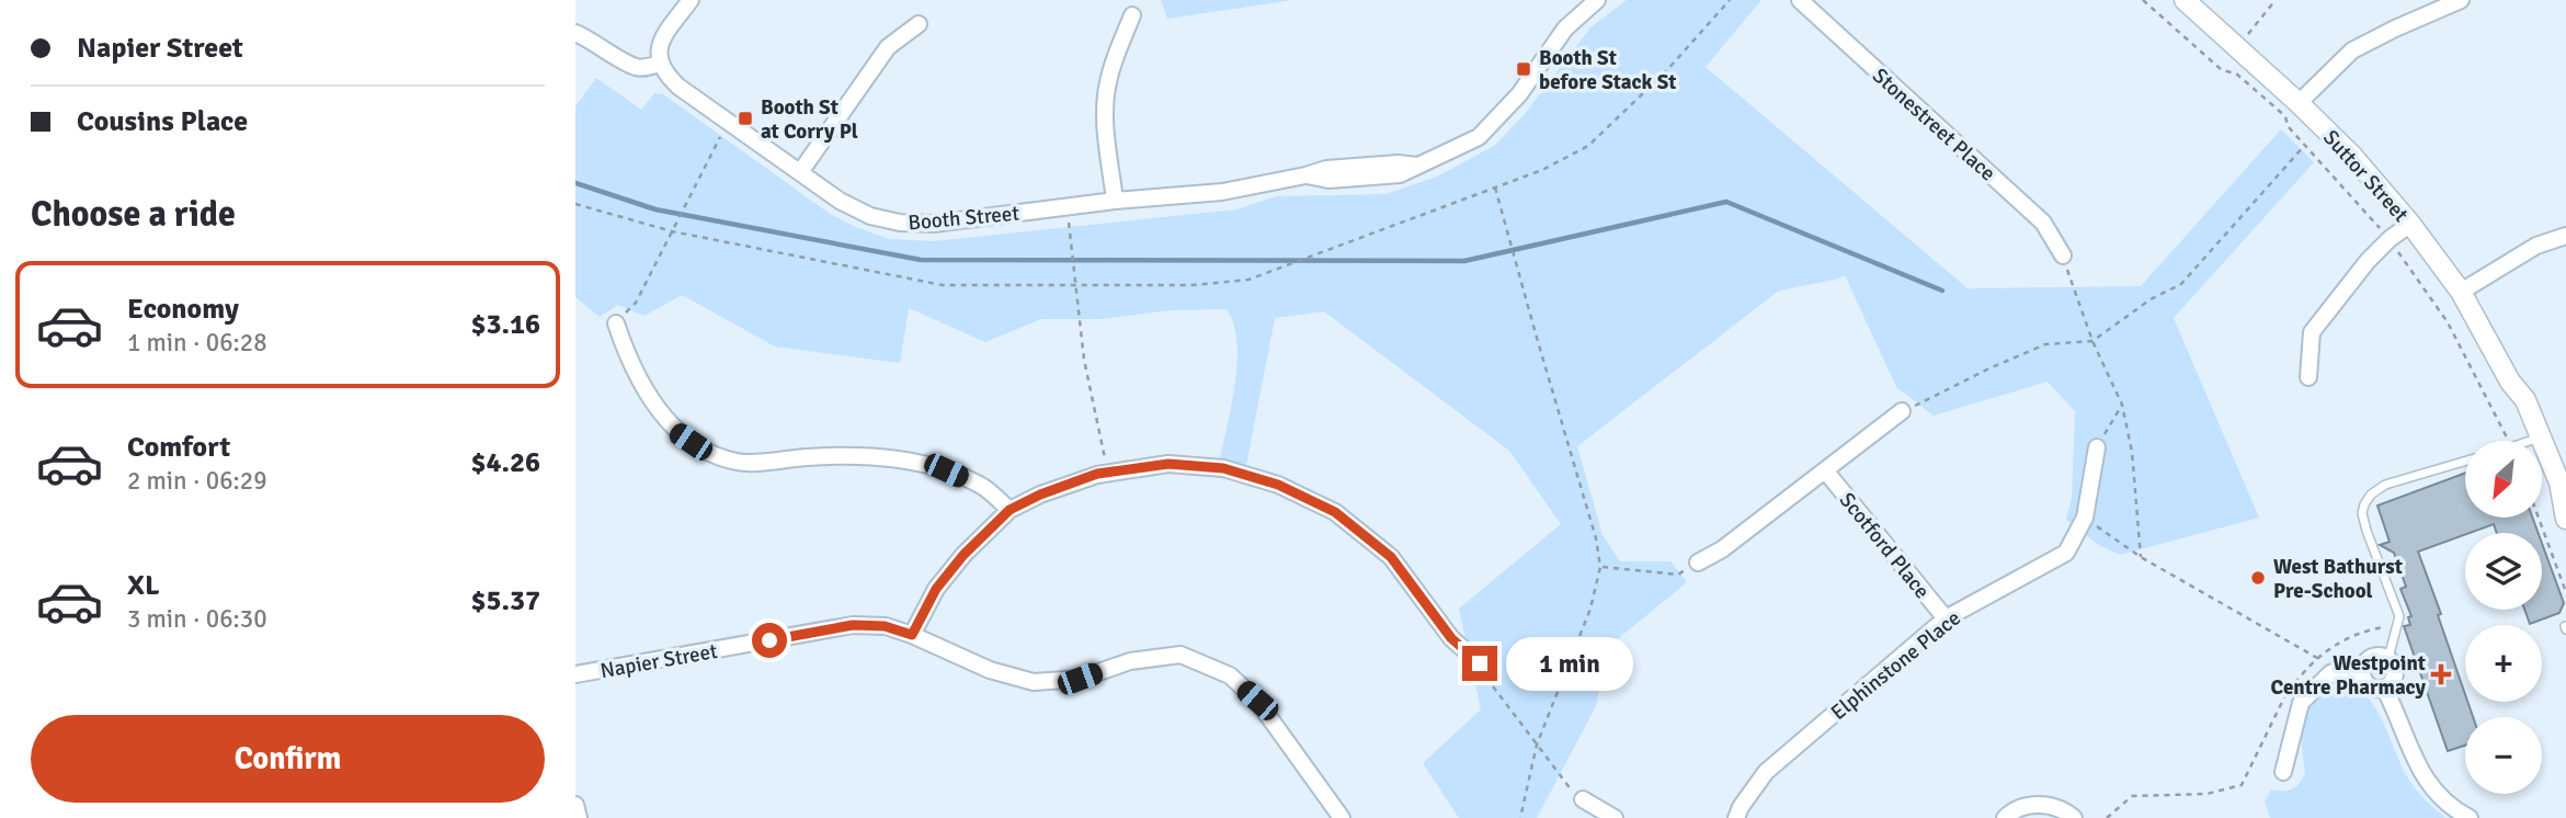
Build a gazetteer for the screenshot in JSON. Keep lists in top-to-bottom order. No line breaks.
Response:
{"streets":{"street":["Stonestreet Place","Suttor Street","Booth Street","Scotford Place","Napier Street","Elphinstone Place"]},"crossings":[["Scotford Place","Elphinstone Place"]],"places":{"transit":["Booth St before Stack St","Booth St at Corry Pl"],"other":["West Bathurst Pre-School"],"health":["Westpoint Centre Pharmacy"]},"north":"bottom left","page":{"banner":["Napier Street","Cousins Place"],"heading":"Choose a ride","list":[{"name":"Economy","note":"1 min · 06:28","value":"$3.16"},{"name":"Comfort","note":"2 min · 06:29","value":"$4.26"},{"name":"XL","note":"3 min · 06:30","value":"$5.37"}],"map_buttons":["+","−"],"bubble":"1 min","buttons":"Confirm"}}
